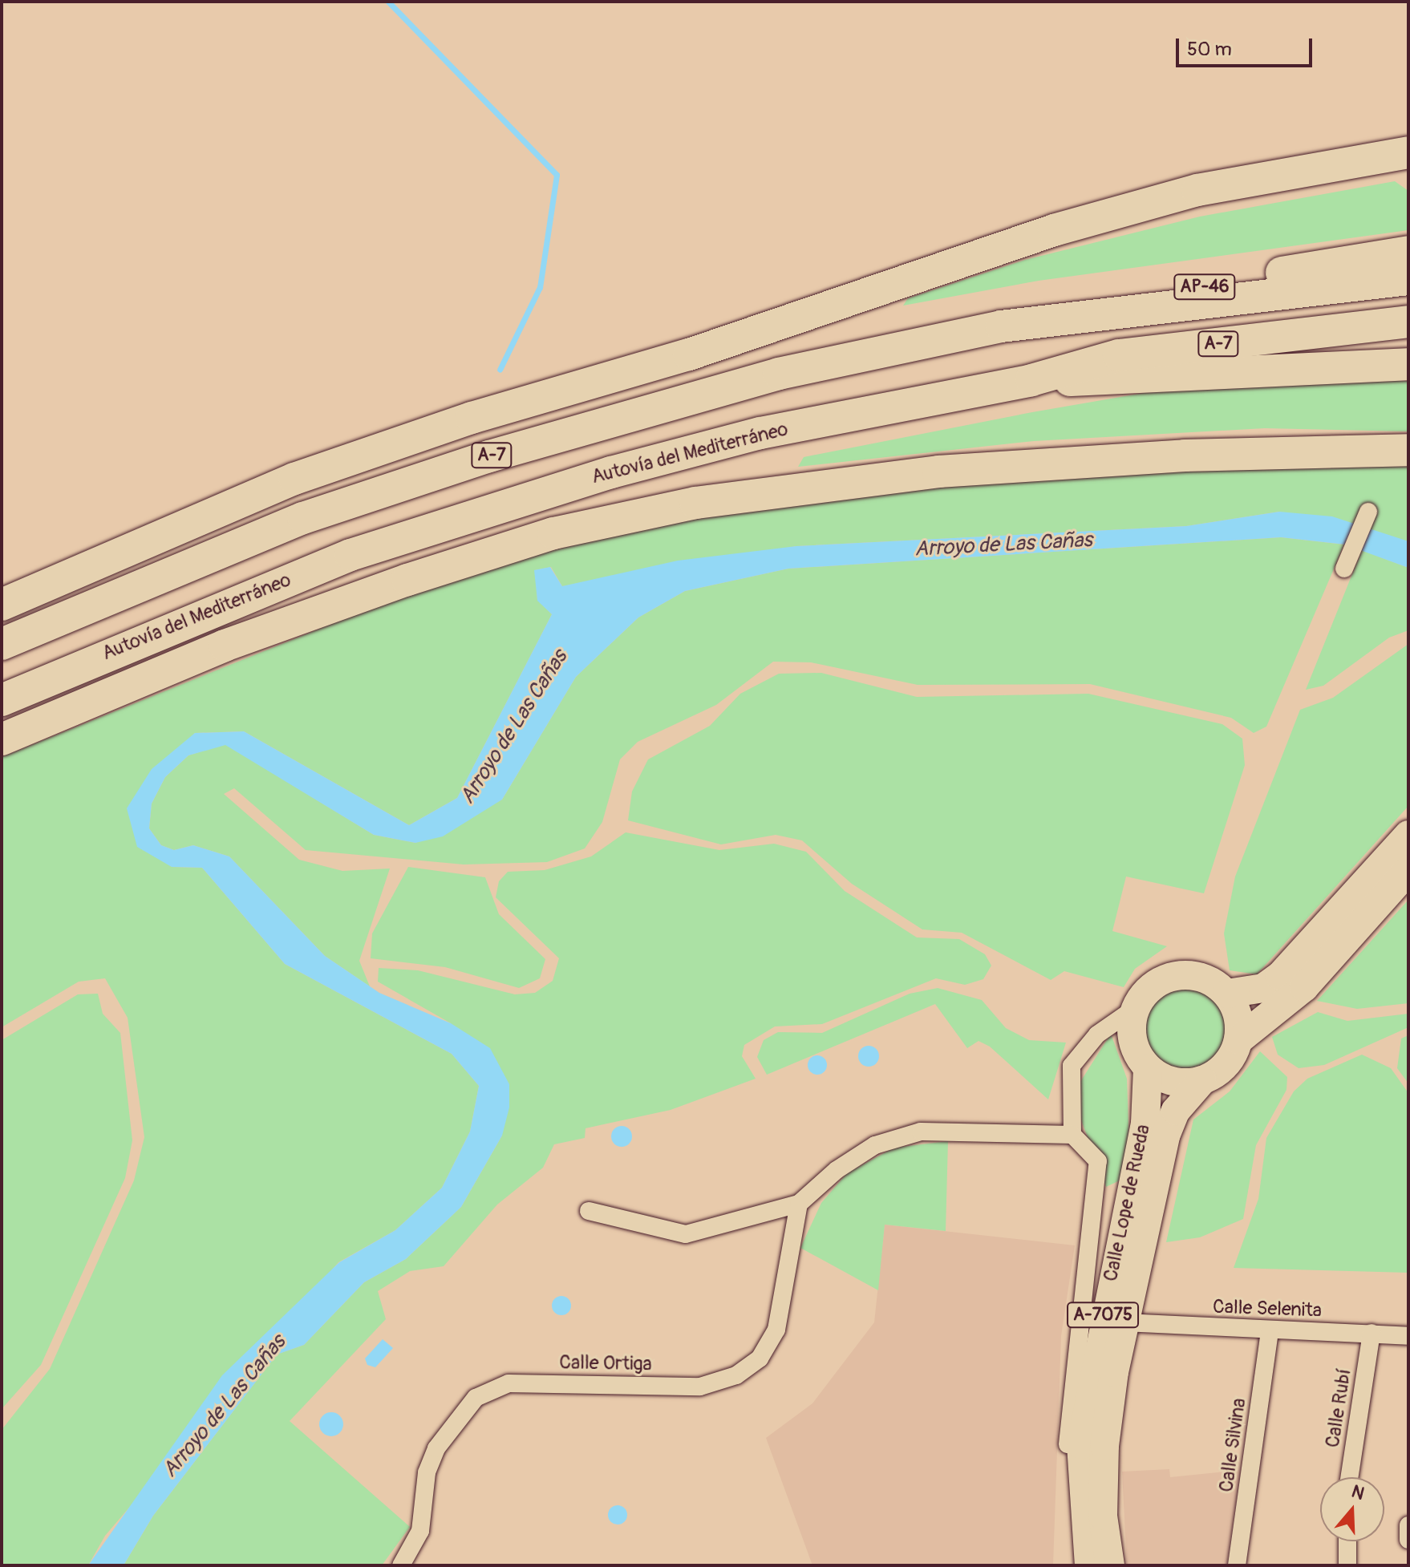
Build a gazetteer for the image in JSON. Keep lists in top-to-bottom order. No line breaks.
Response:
{"streets":{"highway":["AP-46","A-7","Autovía del Mediterráneo"],"main road":["Calle Lope de Rueda","A-7075"],"street":["Calle Selenita","Calle Ortiga","Calle Rubí","Calle Silvina"]},"crossings":[["AP-46","A-7"],["Calle Lope de Rueda","Calle Selenita"],["Calle Lope de Rueda","A-7075"],["Calle Selenita","Calle Rubí"],["Calle Selenita","Calle Silvina"]],"water":["Arroyo de Las Cañas"],"scale_bar":"50 m","north":"top"}
